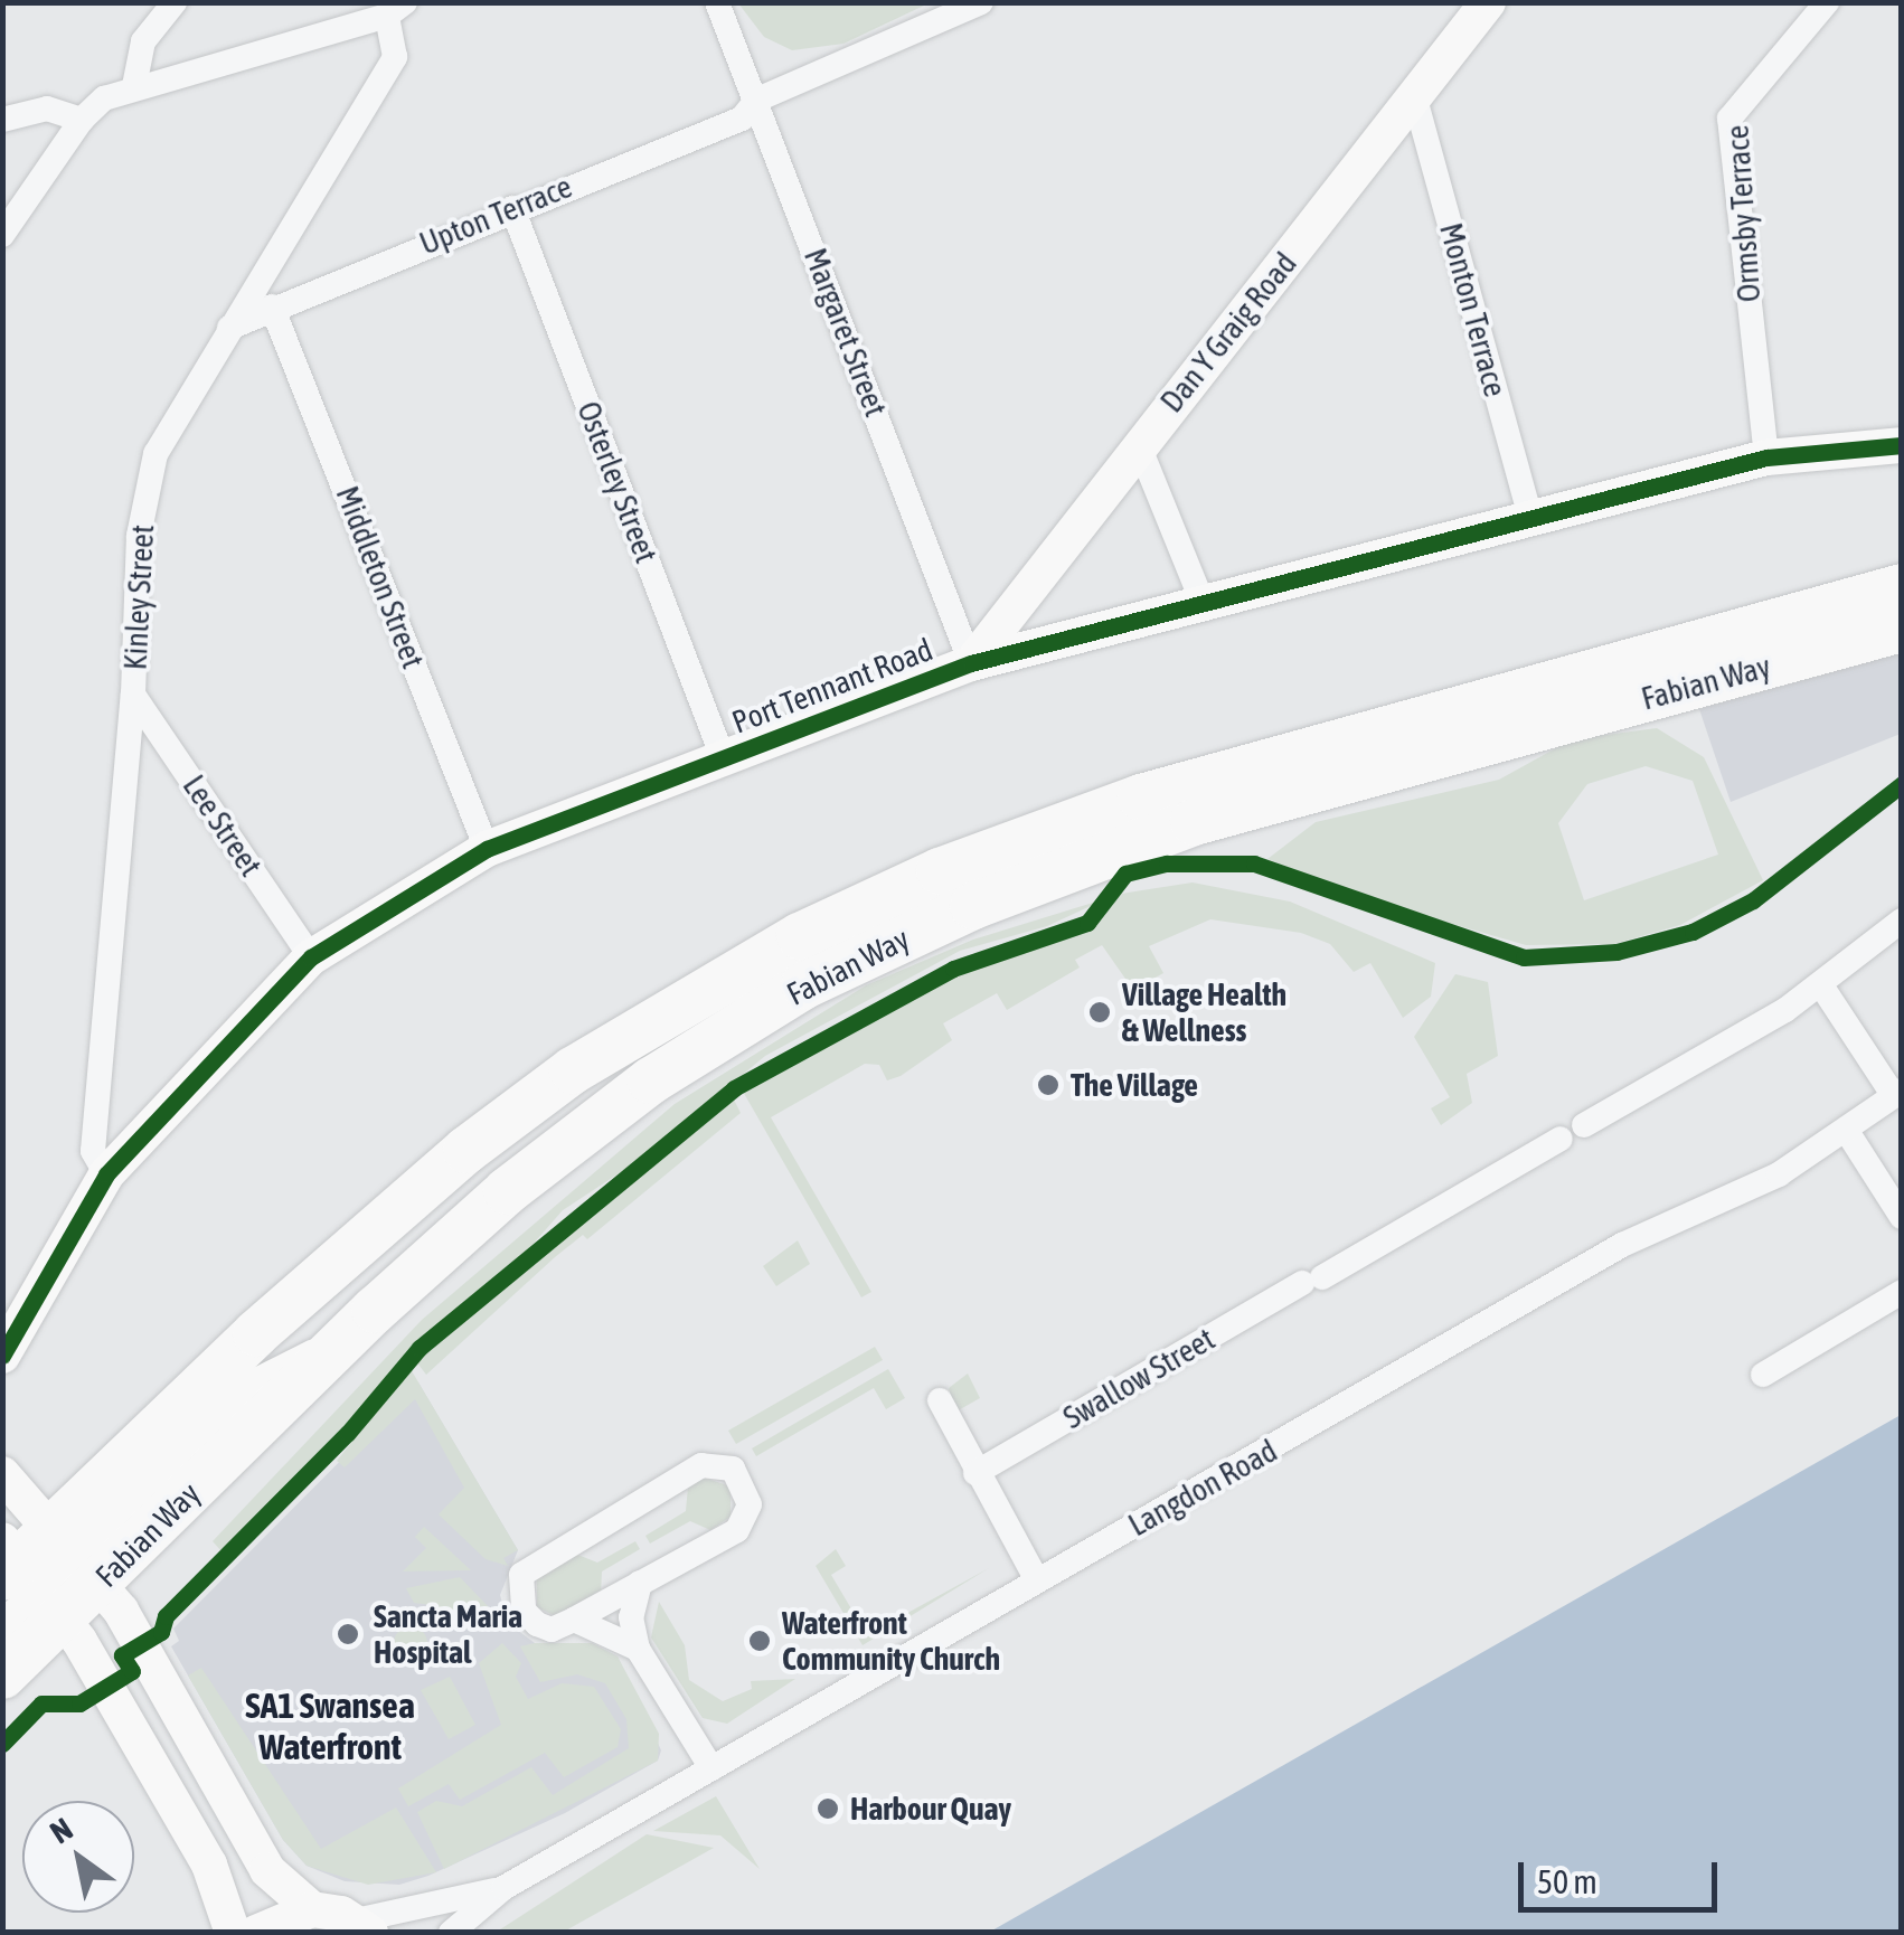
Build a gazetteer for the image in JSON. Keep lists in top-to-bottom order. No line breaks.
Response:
{"streets":{"highway":["Fabian Way"],"street":["Ormsby Terrace","Upton Terrace","Monton Terrace","Margaret Street","Dan Y Graig Road","Osterley Street","Middleton Street","Kinley Street","Port Tennant Road","Lee Street","Swallow Street","Langdon Road"]},"crossings":[["Ormsby Terrace","Port Tennant Road"],["Upton Terrace","Margaret Street"],["Upton Terrace","Osterley Street"],["Upton Terrace","Middleton Street"],["Upton Terrace","Kinley Street"],["Monton Terrace","Dan Y Graig Road"],["Monton Terrace","Port Tennant Road"],["Margaret Street","Dan Y Graig Road"],["Margaret Street","Port Tennant Road"],["Dan Y Graig Road","Port Tennant Road"],["Osterley Street","Port Tennant Road"],["Middleton Street","Port Tennant Road"],["Kinley Street","Port Tennant Road"],["Kinley Street","Lee Street"],["Port Tennant Road","Lee Street"]],"districts":["SA1 Swansea Waterfront"],"places":["Village Health & Wellness","The Village","Sancta Maria Hospital","Waterfront Community Church","Harbour Quay"],"scale_bar":"50 m","north":"top left"}
